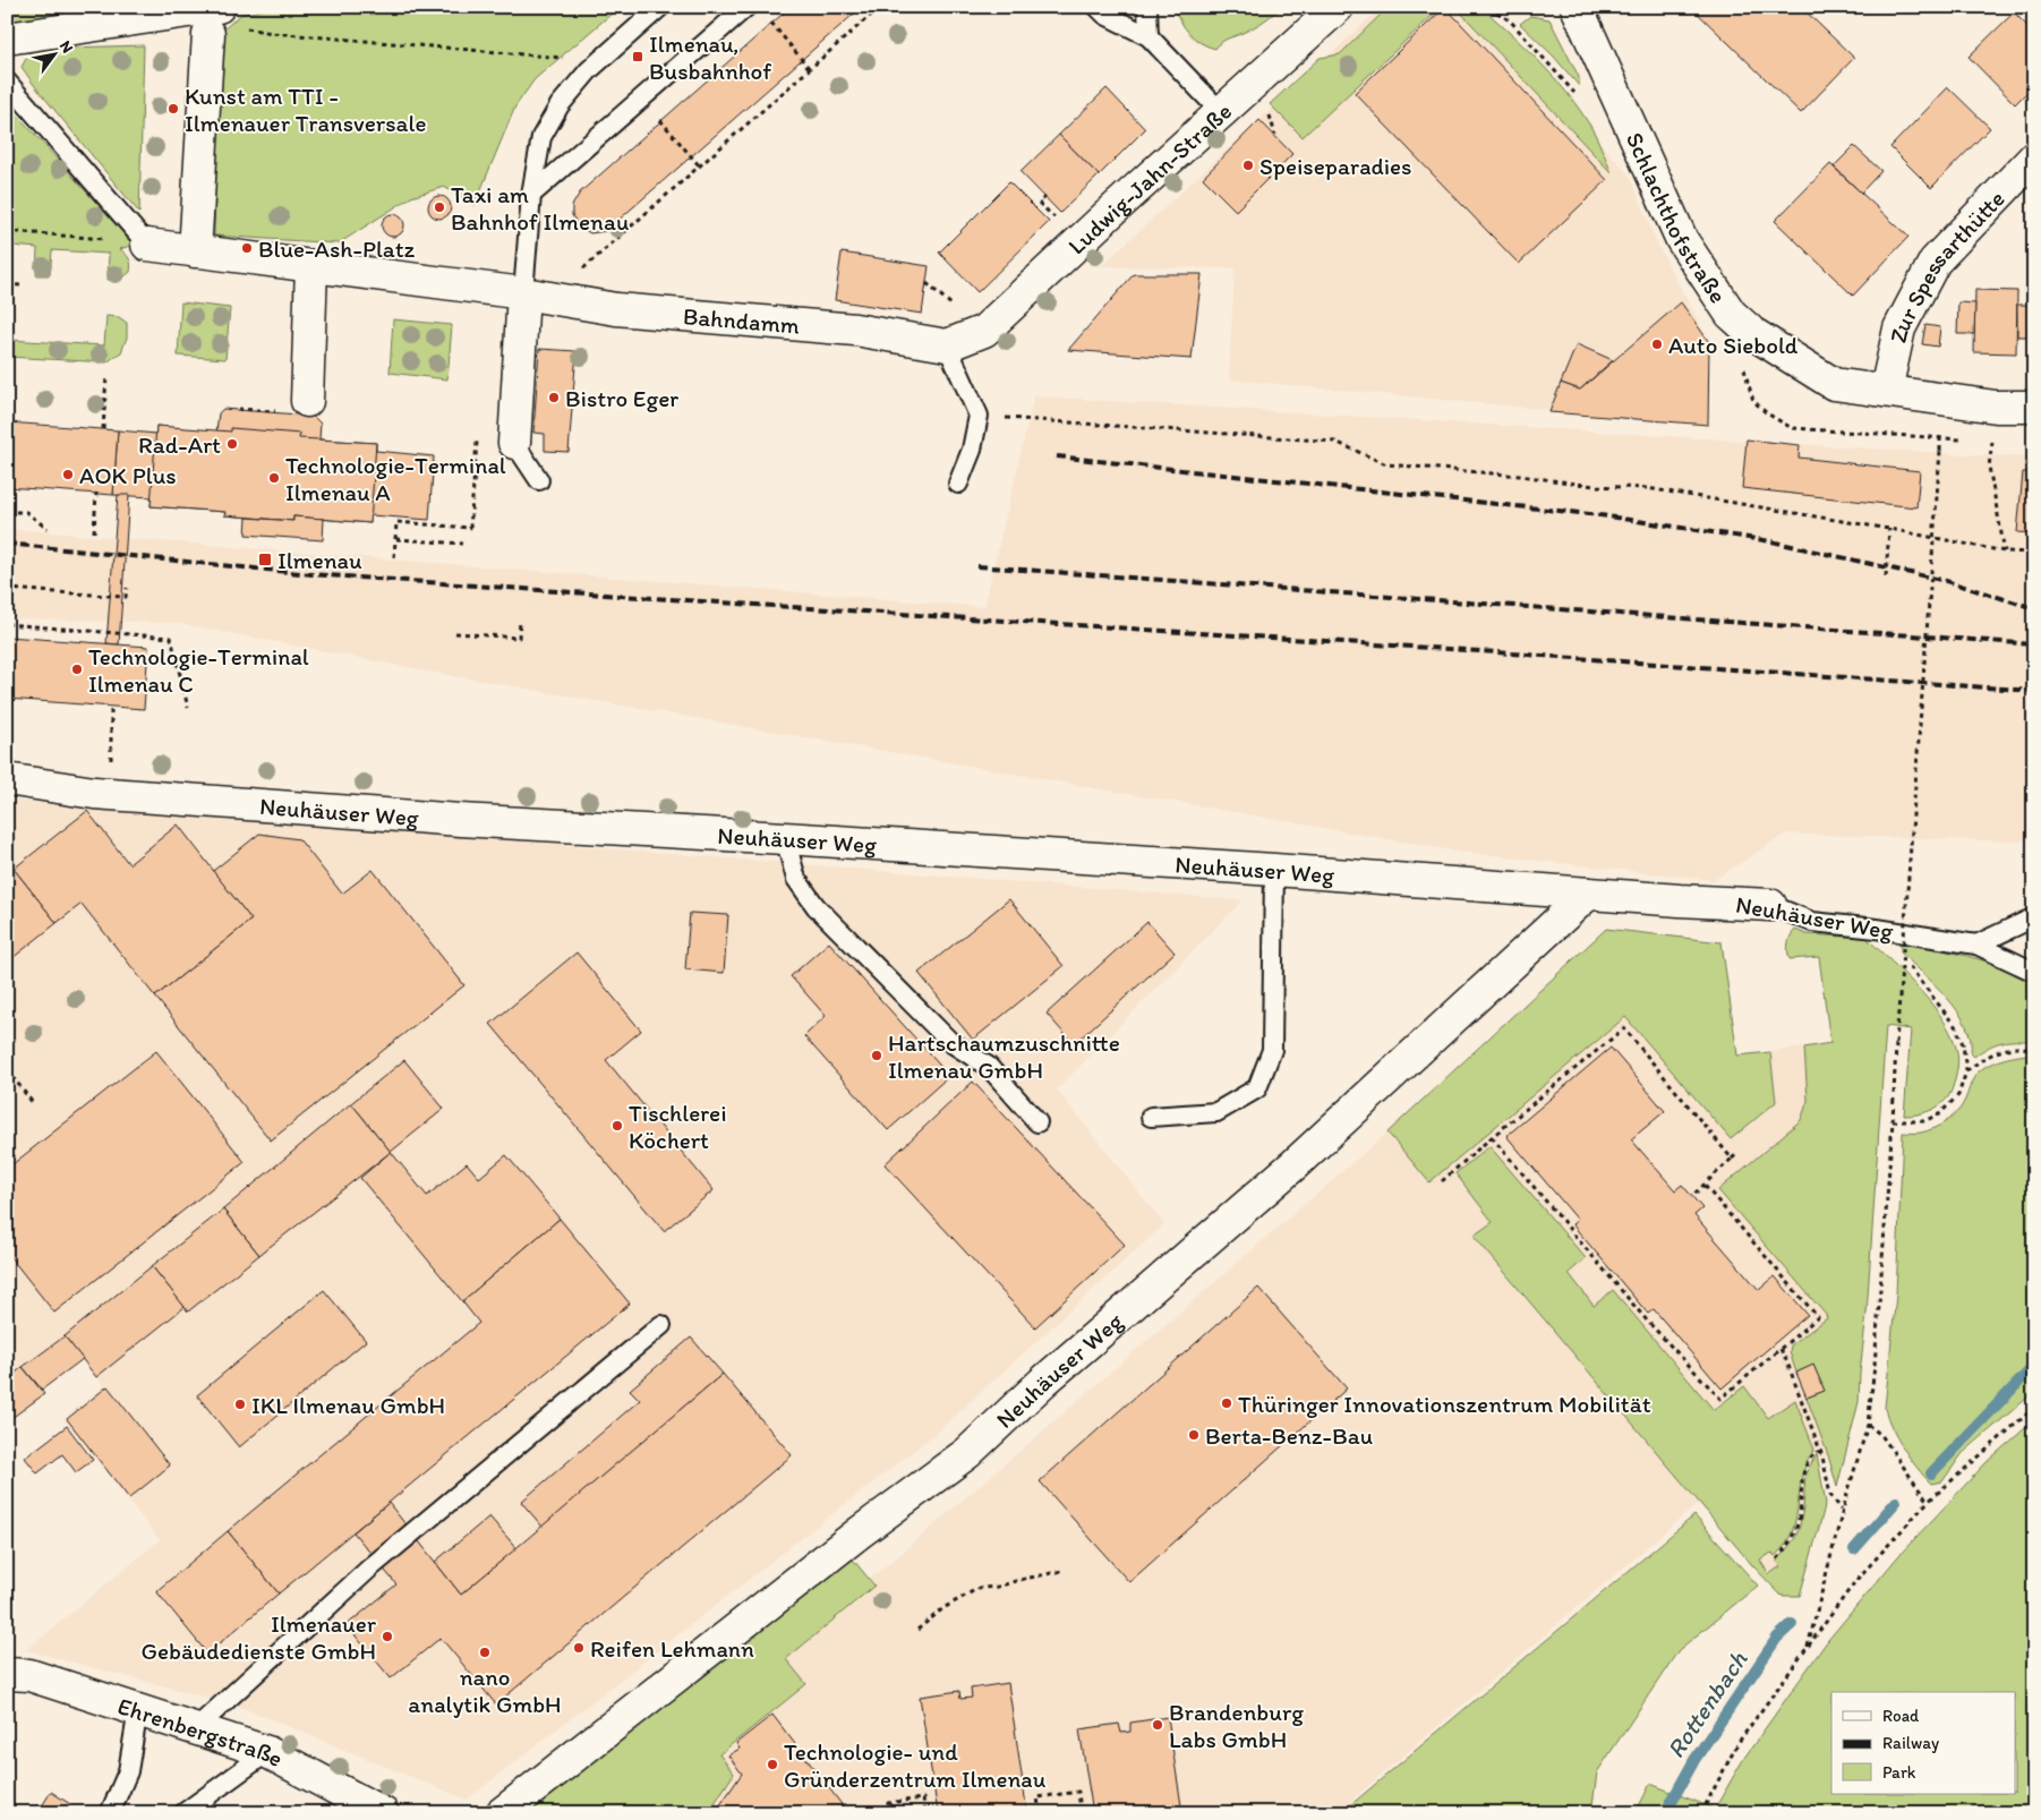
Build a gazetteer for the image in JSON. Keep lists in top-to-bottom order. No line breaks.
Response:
{"streets":{"street":["Ludwig-Jahn-Straße","Schlachthofstraße","Zur Spessarthütte","Bahndamm","Neuhäuser Weg","Ehrenbergstraße"]},"crossings":[["Ludwig-Jahn-Straße","Bahndamm"],["Schlachthofstraße","Zur Spessarthütte"]],"water":["Rottenbach"],"places":{"transit":["Ilmenau, Busbahnhof","Ilmenau"],"other":["Kunst am TTI - Ilmenauer Transversale","Speiseparadies","Taxi am Bahnhof Ilmenau","Blue-Ash-Platz","Auto Siebold","Bistro Eger","Rad-Art","AOK Plus","Technologie-Terminal Ilmenau A","Technologie-Terminal Ilmenau C","Hartschaumzuschnitte Ilmenau GmbH","Tischlerei Köchert","Thüringer Innovationszentrum Mobilität","IKL Ilmenau GmbH","Berta-Benz-Bau","Ilmenauer Gebäudedienste GmbH","Reifen Lehmann","nano analytik GmbH","Brandenburg Labs GmbH","Technologie- und Gründerzentrum Ilmenau"]},"legend":["Road","Railway","Park"],"north":"top right"}
